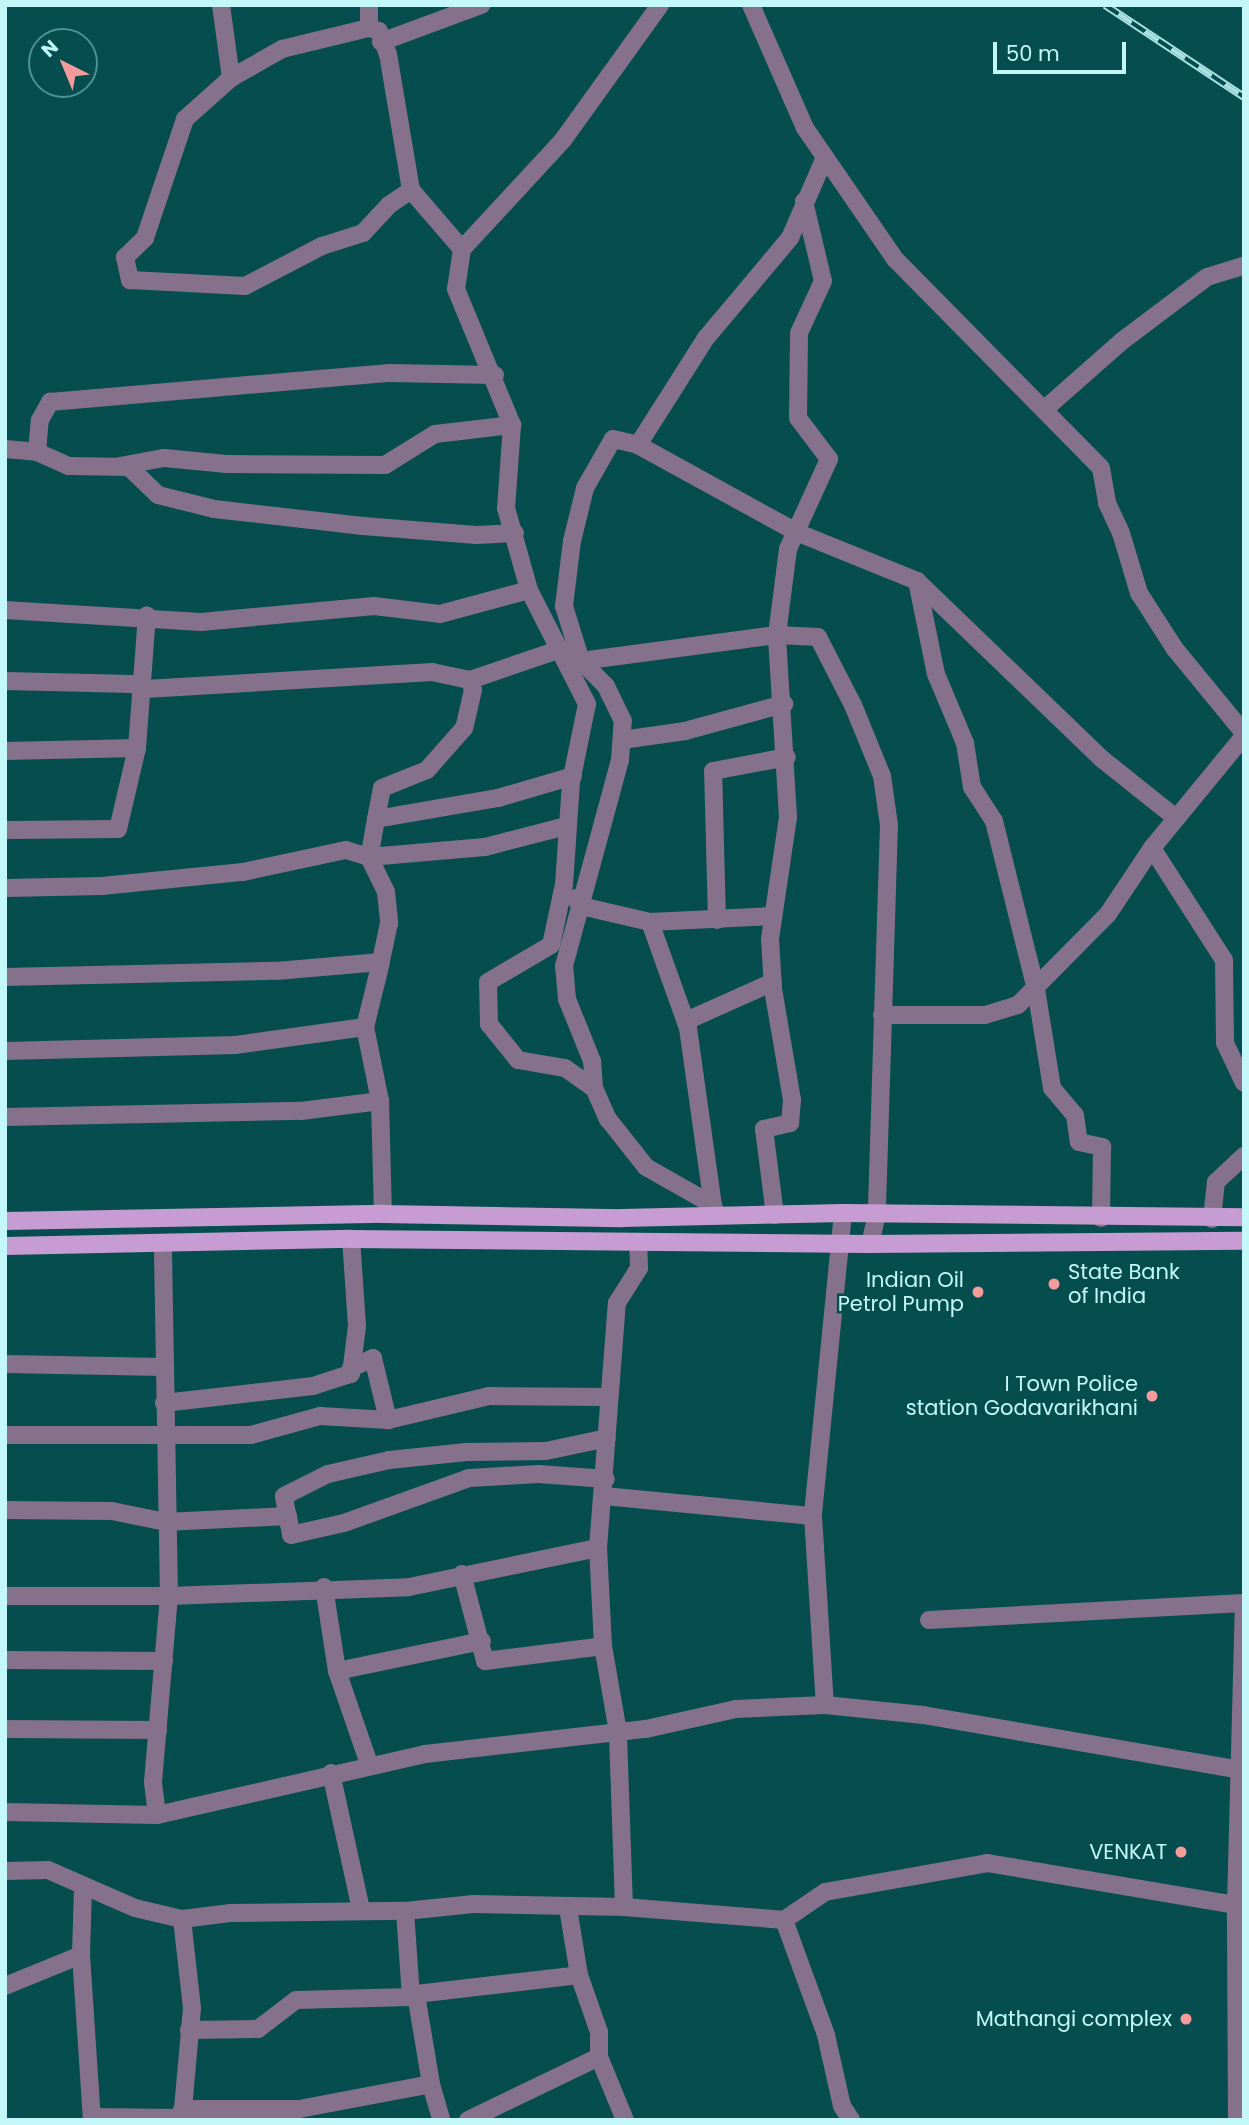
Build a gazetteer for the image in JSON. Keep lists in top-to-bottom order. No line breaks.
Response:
{"places":["State Bank of India","Indian Oil Petrol Pump","I Town Police station Godavarikhani","VENKAT","Mathangi complex"],"scale_bar":"50 m","north":"top left"}
